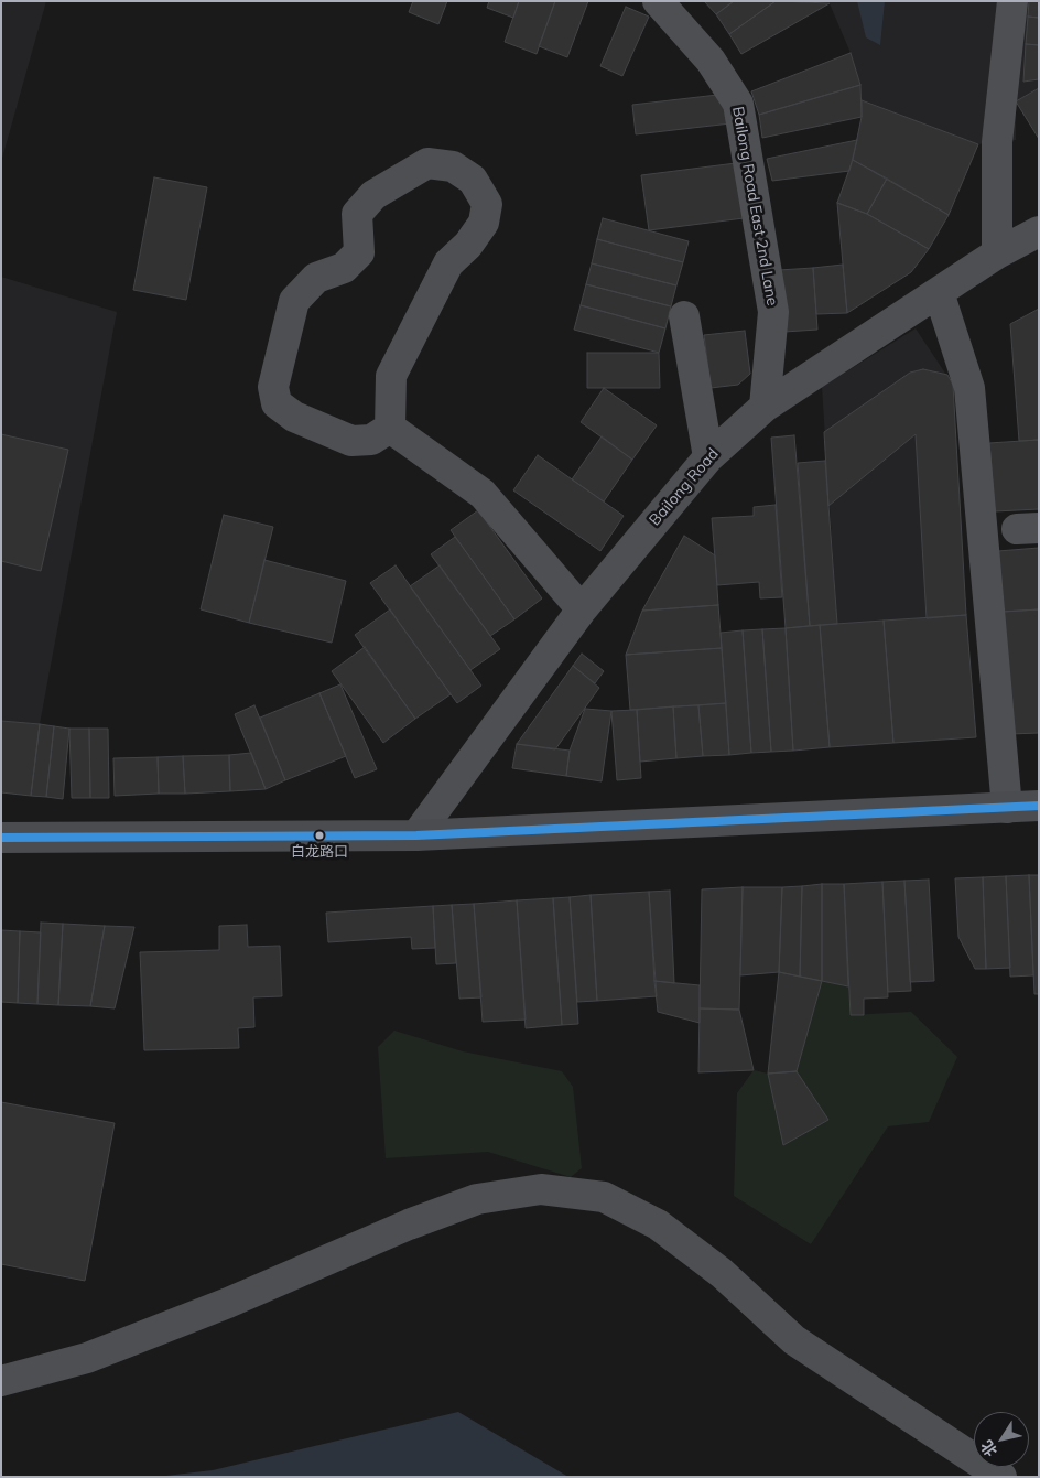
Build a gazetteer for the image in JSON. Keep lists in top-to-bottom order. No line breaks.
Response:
{"streets":{"street":["Bailong Road East 2nd Lane","Bailong Road"]},"crossings":[["Bailong Road East 2nd Lane","Bailong Road"]],"places":["白龙路口"],"north":"bottom left"}
